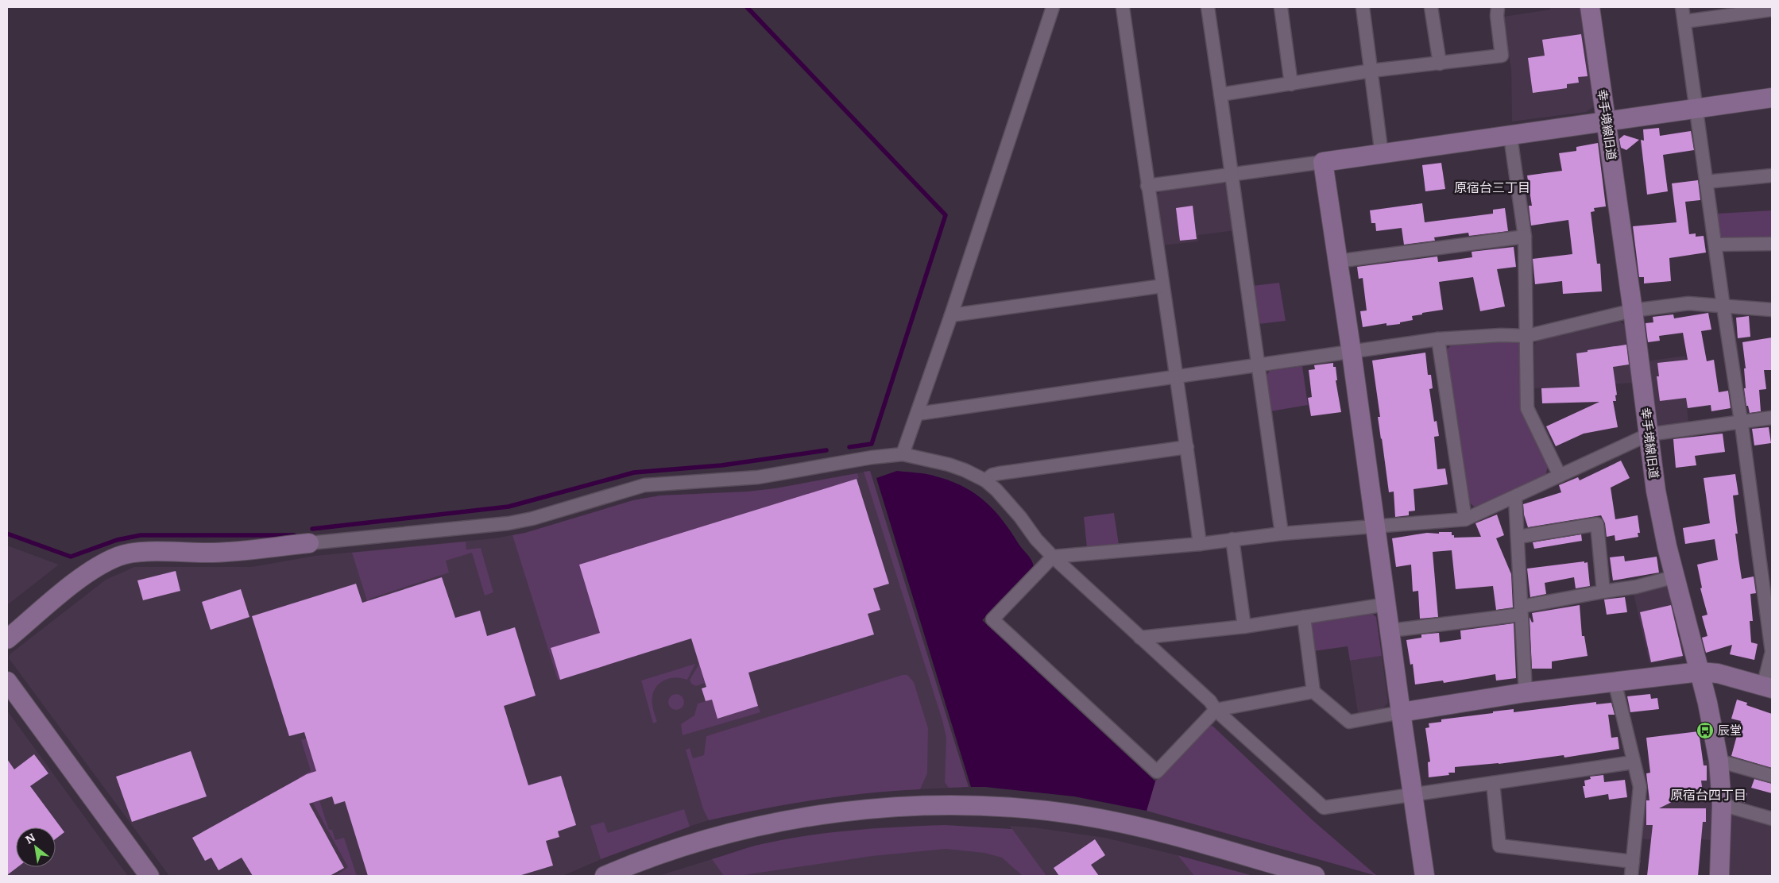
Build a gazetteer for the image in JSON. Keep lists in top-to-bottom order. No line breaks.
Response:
{"streets":{"street":["幸手境線旧道"]},"districts":["原宿台三丁目","原宿台四丁目"],"places":{"bus stop":["辰堂"]},"north":"top left"}
